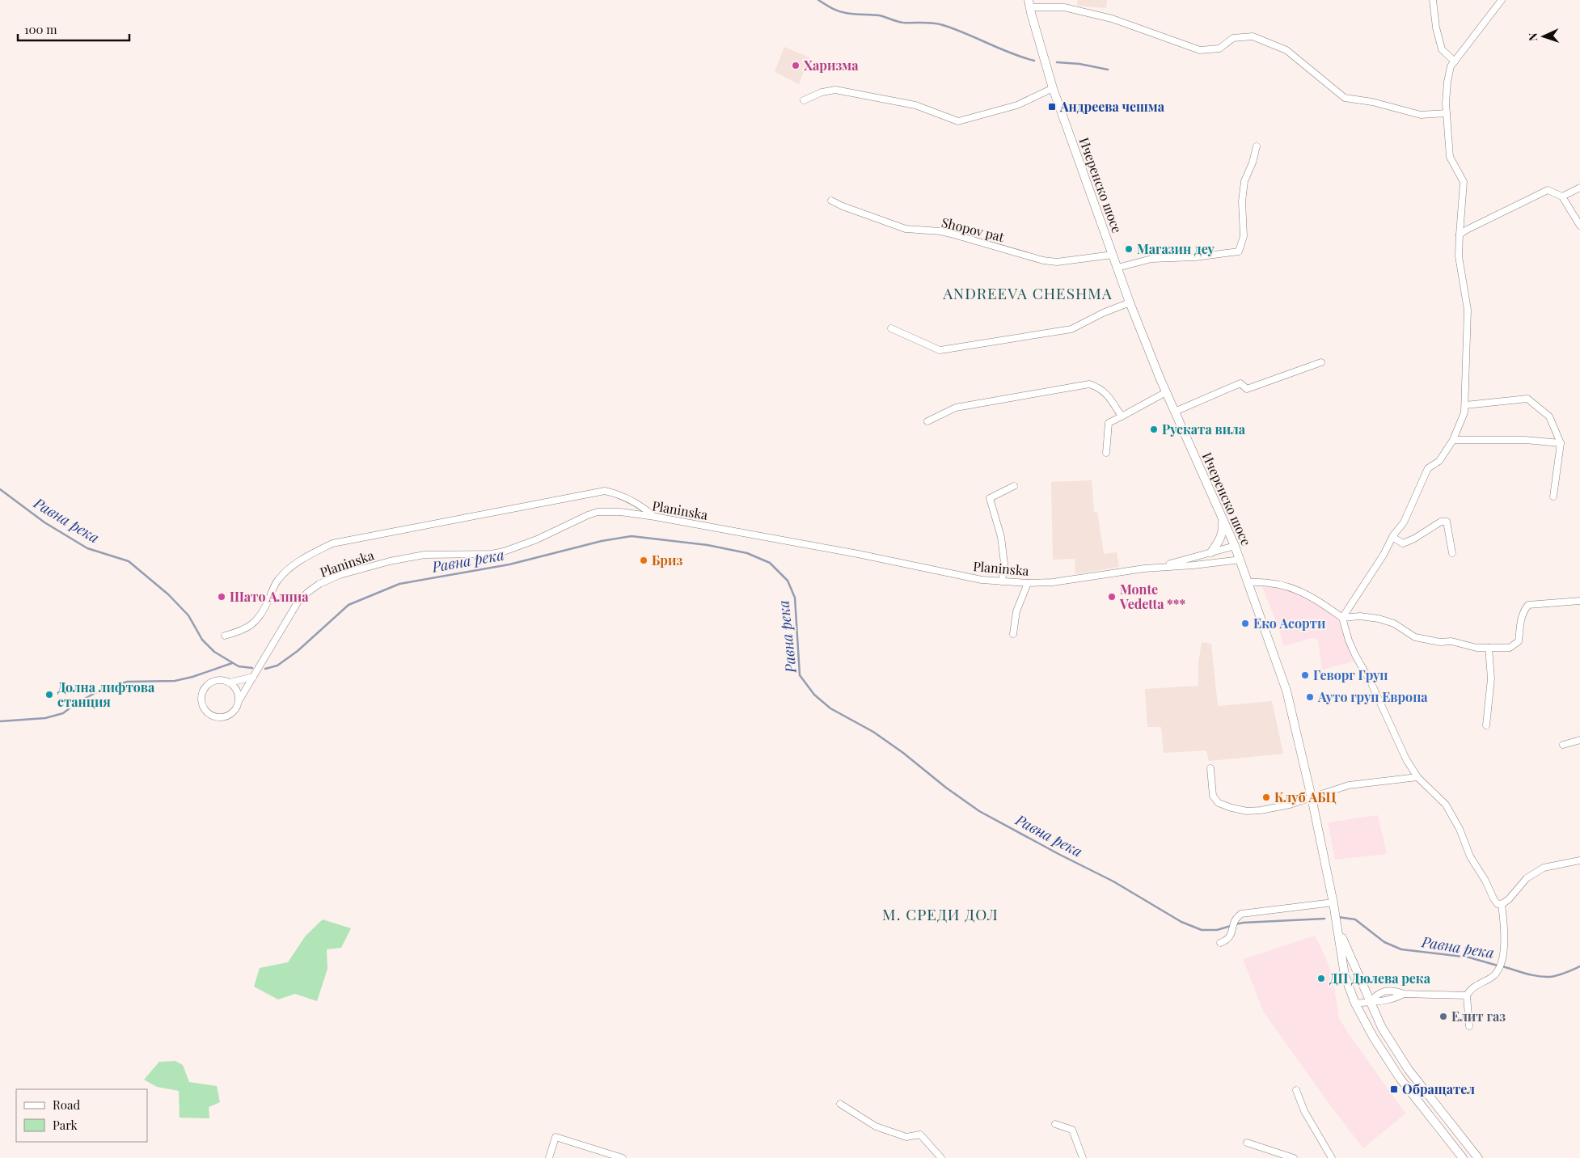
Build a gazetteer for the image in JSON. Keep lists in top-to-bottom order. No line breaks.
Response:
{"streets":{"street":["Ичеренско шосе","Shopov pat","Planinska"]},"crossings":[["Ичеренско шосе","Shopov pat"]],"districts":["ANDREEVA CHESHMA","М. СРЕДИ ДОЛ"],"water":["Равна река"],"places":{"other":["Харизма","Магазин деу","Руската вила","Бриз","Шато Алпиа","Monte Vedetta ***","Еко Асорти","Геворг Груп","Долна лифтова станция","Ауто груп Европа","Клуб АБЦ","ДП Дюлева река","Елит газ"],"transit":["Андреева чешма","Обращател"]},"legend":["Road","Park"],"scale_bar":"100 m","north":"left"}
